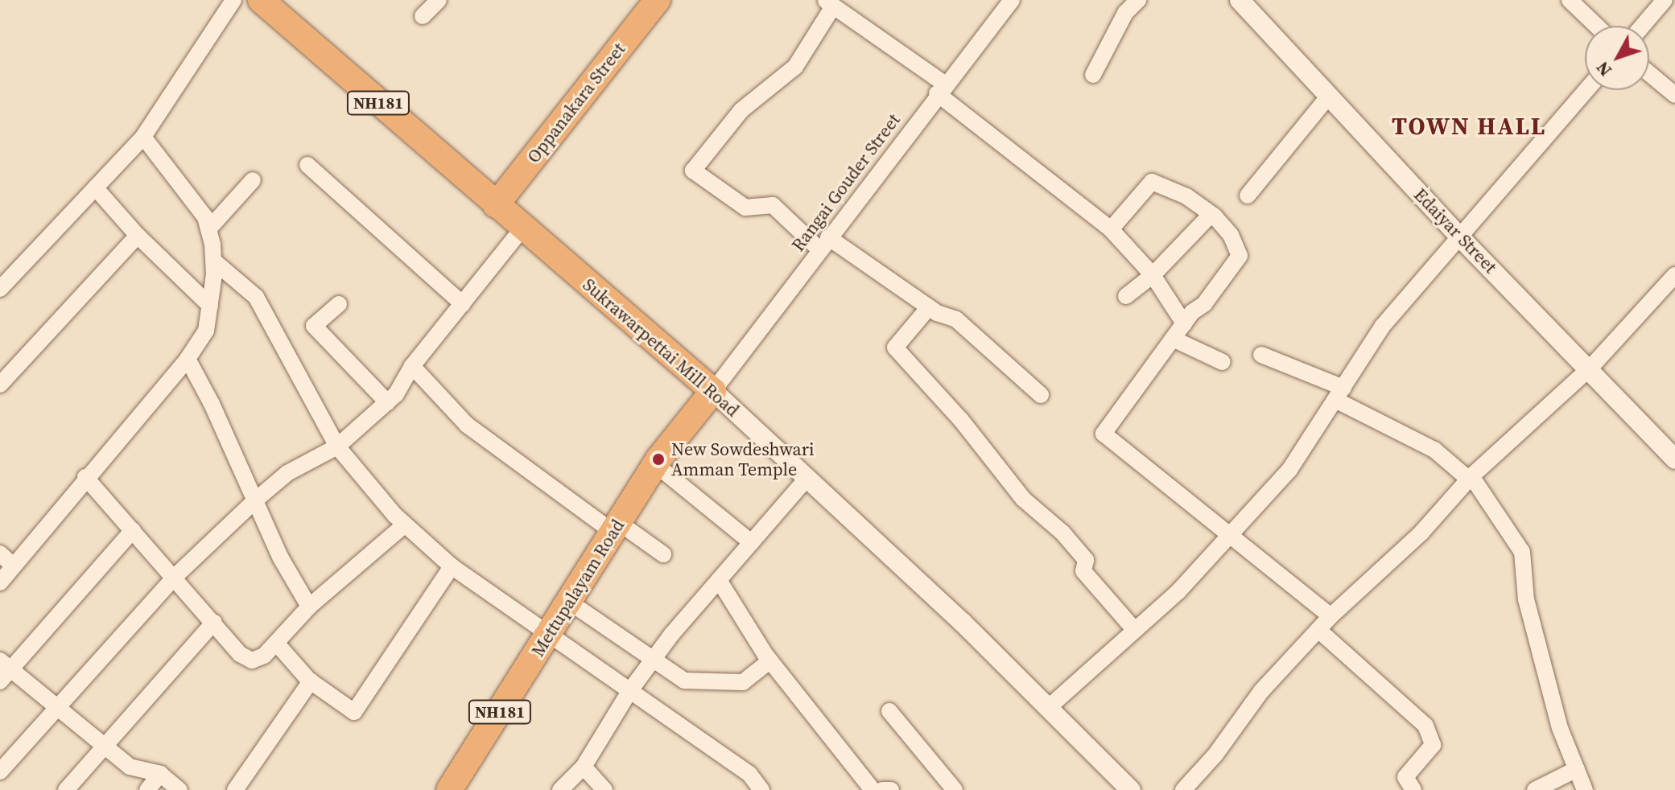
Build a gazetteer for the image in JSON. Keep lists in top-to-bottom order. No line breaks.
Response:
{"streets":{"highway":["NH181","Oppanakara Street","Sukrawarpettai Mill Road","Mettupalayam Road"],"street":["Rangai Gouder Street","Edaiyar Street"]},"crossings":[["Oppanakara Street","Sukrawarpettai Mill Road"],["Rangai Gouder Street","Sukrawarpettai Mill Road"],["Rangai Gouder Street","Mettupalayam Road"],["Sukrawarpettai Mill Road","Mettupalayam Road"]],"districts":["TOWN HALL"],"places":["New Sowdeshwari Amman Temple"],"north":"bottom left"}
